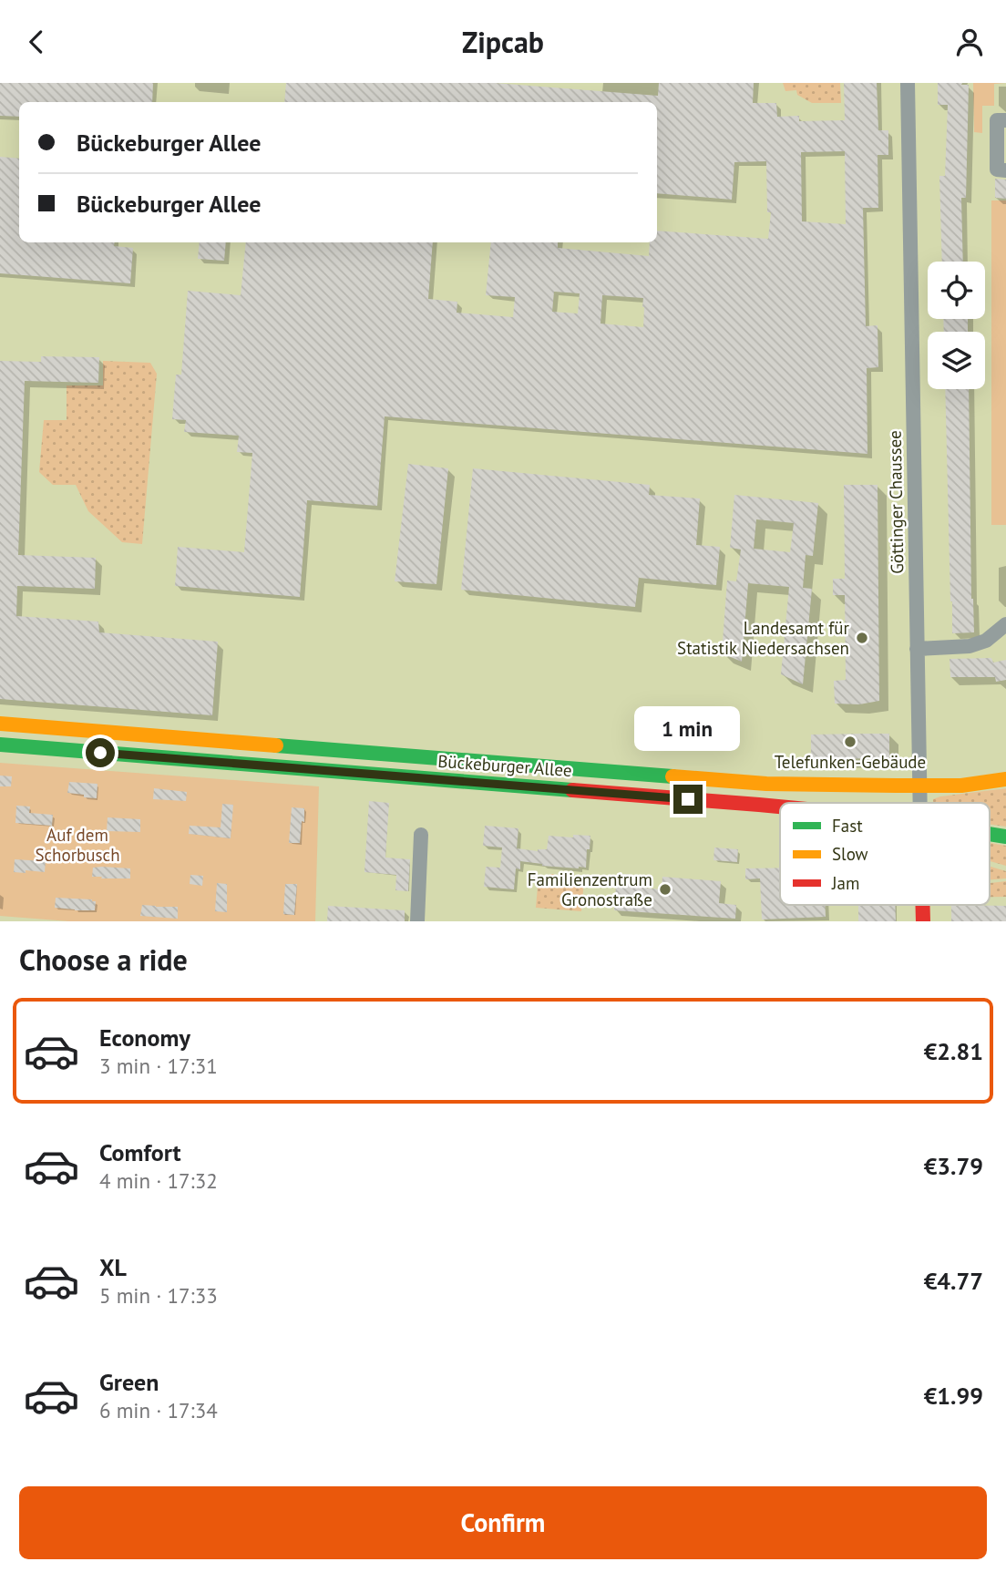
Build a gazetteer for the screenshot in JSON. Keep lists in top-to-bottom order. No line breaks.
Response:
{"streets":{"main road":["Göttinger Chaussee","Bückeburger Allee"]},"crossings":[["Göttinger Chaussee","Bückeburger Allee"]],"parks":["Auf dem Schorbusch"],"places":["Landesamt für Statistik Niedersachsen","Telefunken-Gebäude","Familienzentrum Gronostraße"],"legend":["Fast","Slow","Jam"],"page":{"header":"Zipcab","banner":["Bückeburger Allee","Bückeburger Allee"],"bubble":"1 min","heading":"Choose a ride","list":[{"name":"Economy","note":"3 min · 17:31","value":"€2.81"},{"name":"Comfort","note":"4 min · 17:32","value":"€3.79"},{"name":"XL","note":"5 min · 17:33","value":"€4.77"},{"name":"Green","note":"6 min · 17:34","value":"€1.99"}],"buttons":"Confirm"}}
